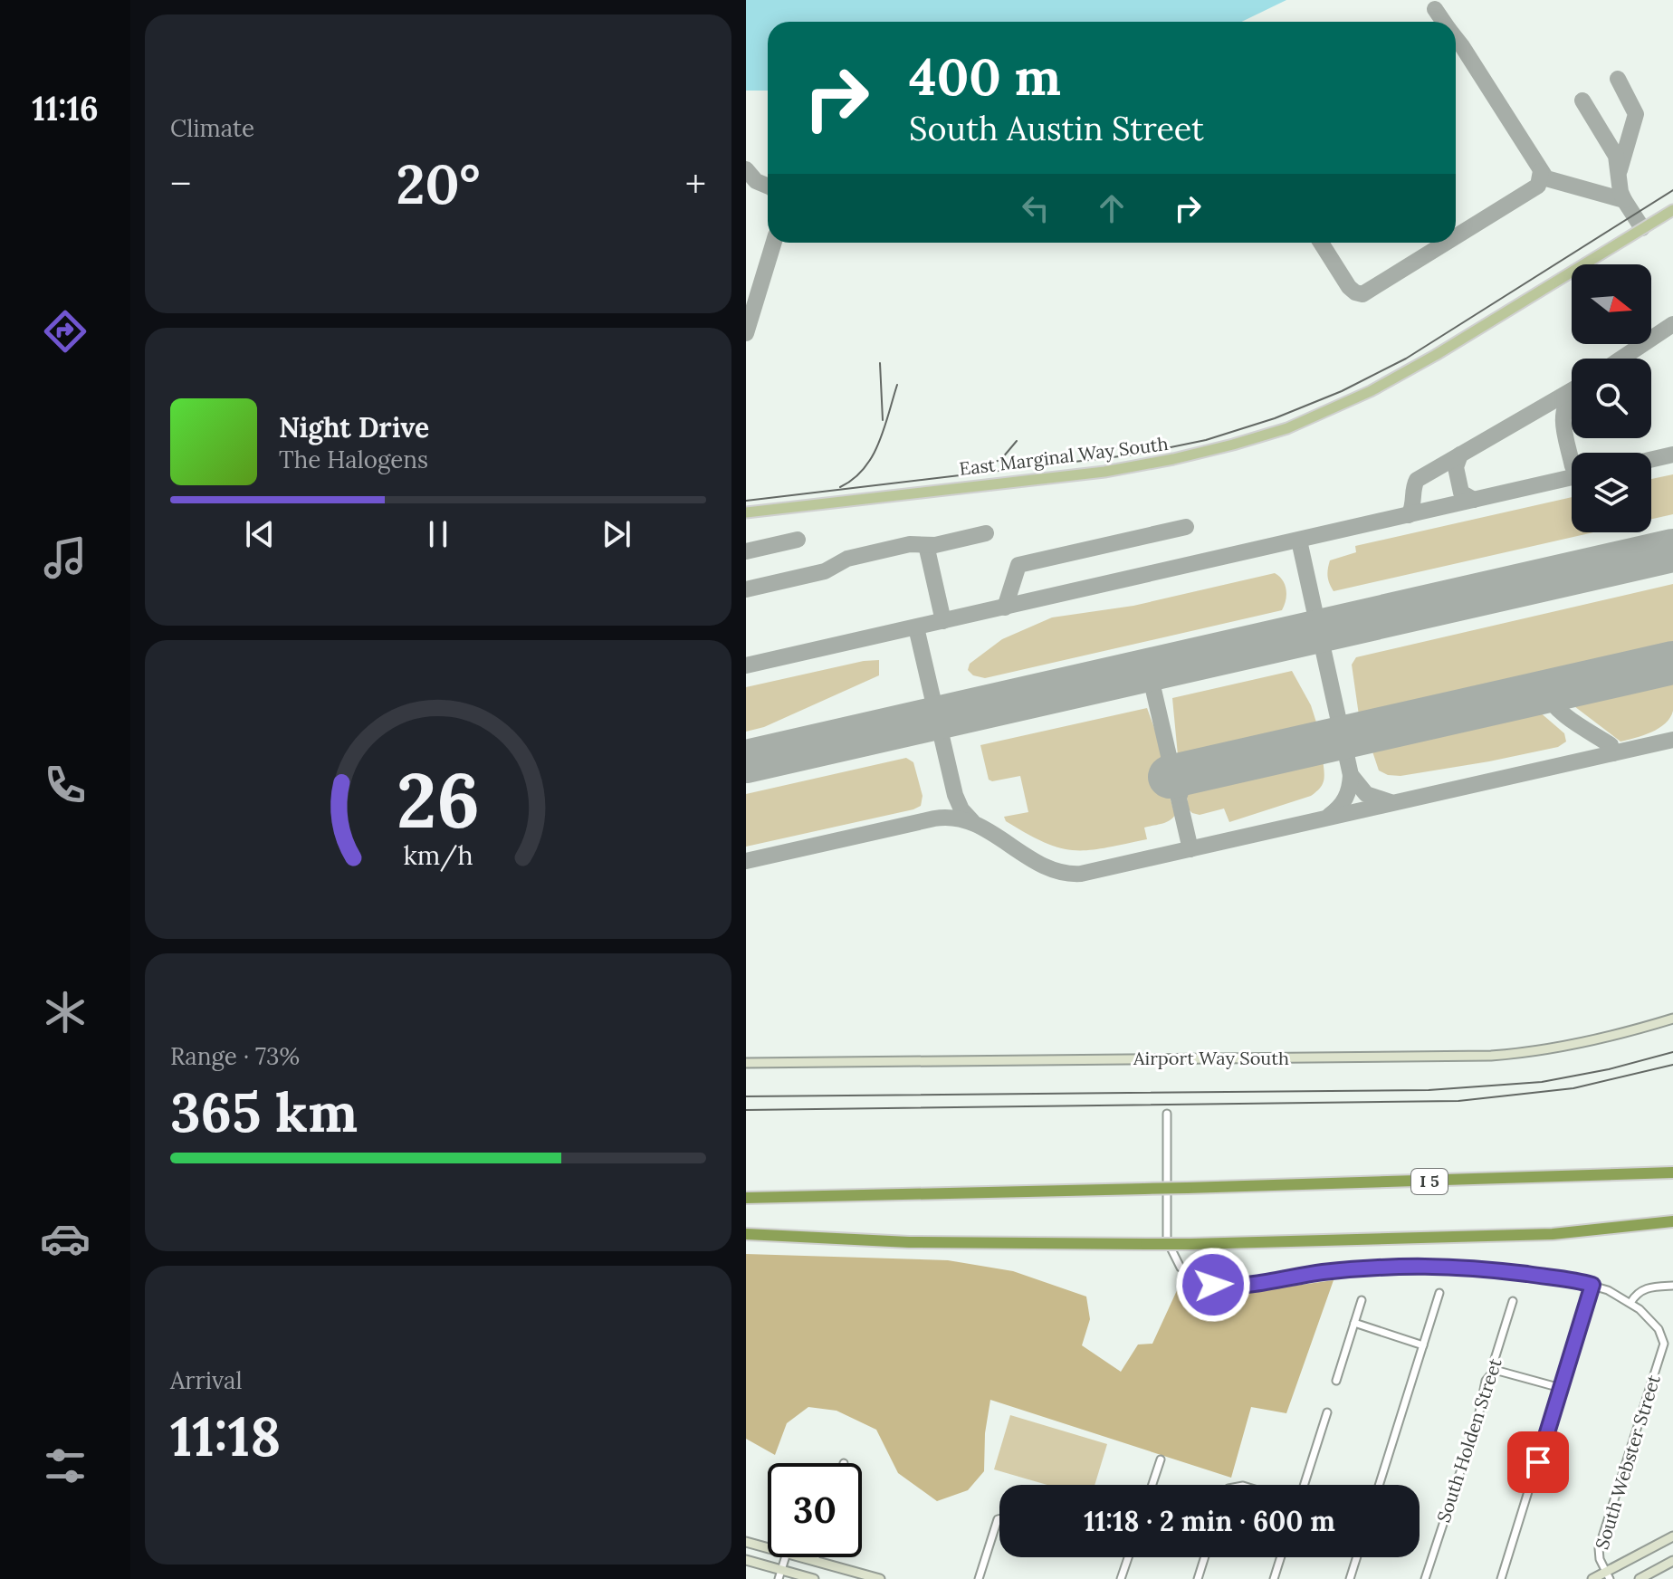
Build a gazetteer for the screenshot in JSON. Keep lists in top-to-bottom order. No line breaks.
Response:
{"streets":{"highway":["I 5"],"main road":["East Marginal Way South","Airport Way South"],"street":["South Holden Street","South Webster Street"]},"north":"right","page":{"tabs":"11:16","tile":["Climate",["Range · 73%","365 km"],["Arrival","11:18"]],"turn":["400 m","South Austin Street"],"heat":["−","20°","+"],"song":["Night Drive","The Halogens"],"limit":"30","trip":"11:18 · 2 min · 600 m","gauge":["26","km/h"]}}
